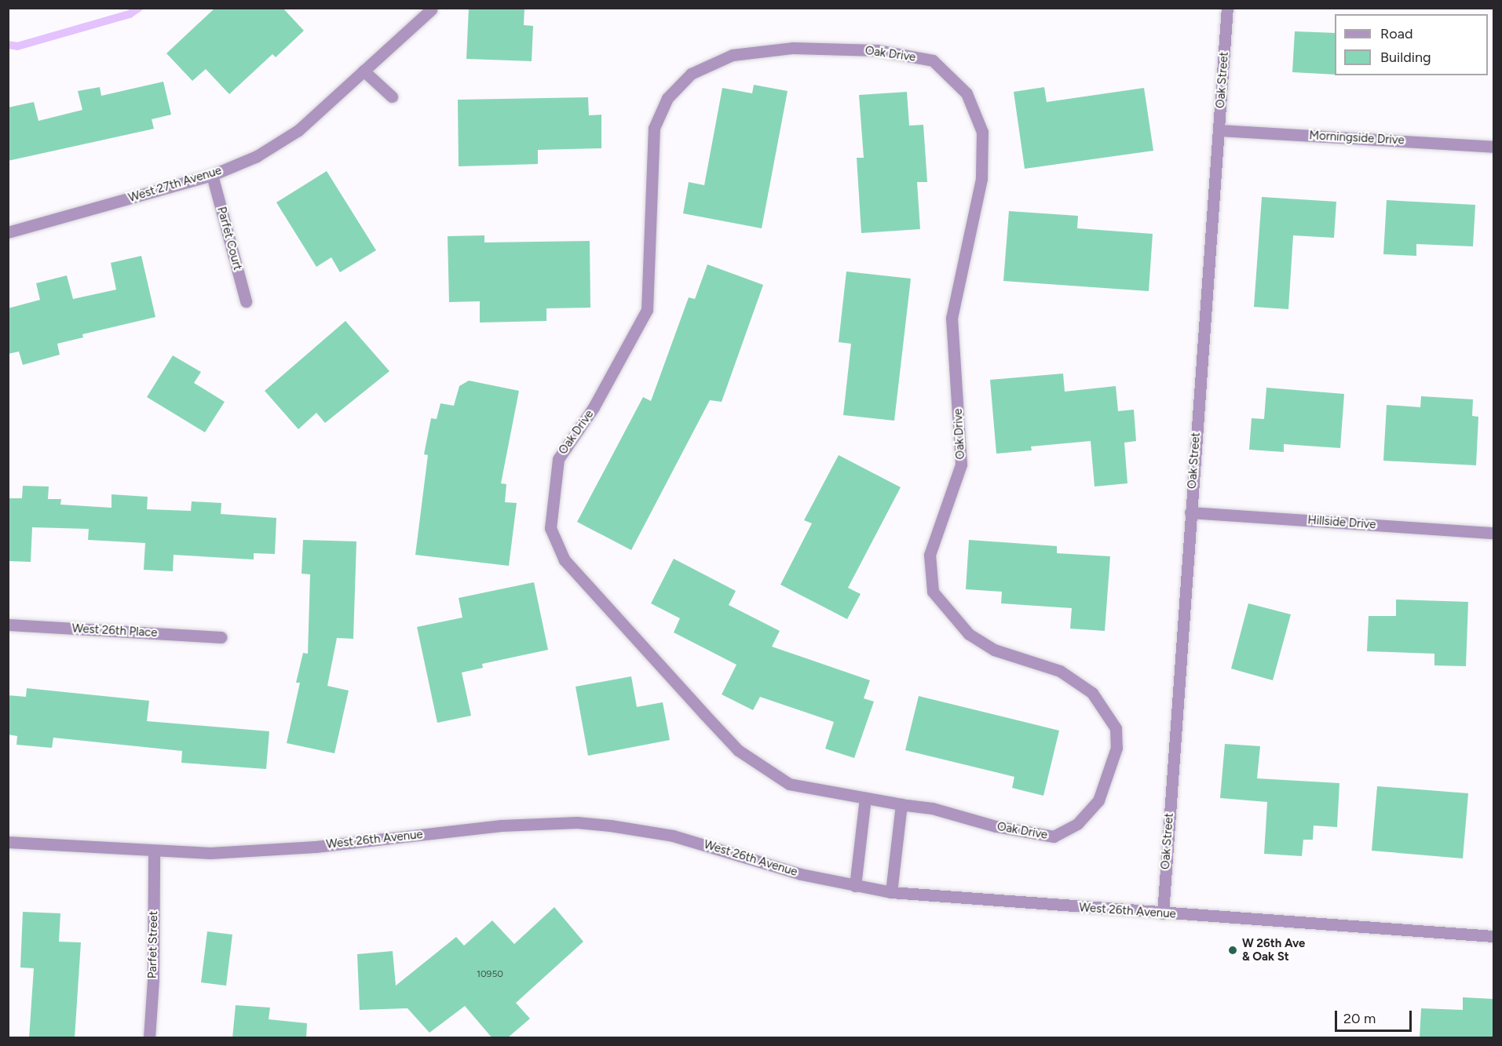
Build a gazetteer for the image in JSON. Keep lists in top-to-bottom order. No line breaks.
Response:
{"streets":{"street":["Oak Drive","Oak Street","Morningside Drive","West 27th Avenue","Parfet Court","Hillside Drive","West 26th Place","West 26th Avenue","Parfet Street"]},"crossings":[["Oak Street","Morningside Drive"],["Oak Street","Hillside Drive"],["Oak Street","West 26th Avenue"],["West 27th Avenue","Parfet Court"],["West 26th Avenue","Parfet Street"]],"places":["W 26th Ave & Oak St"],"house_numbers":["10950"],"legend":["Road","Building"],"scale_bar":"20 m"}
